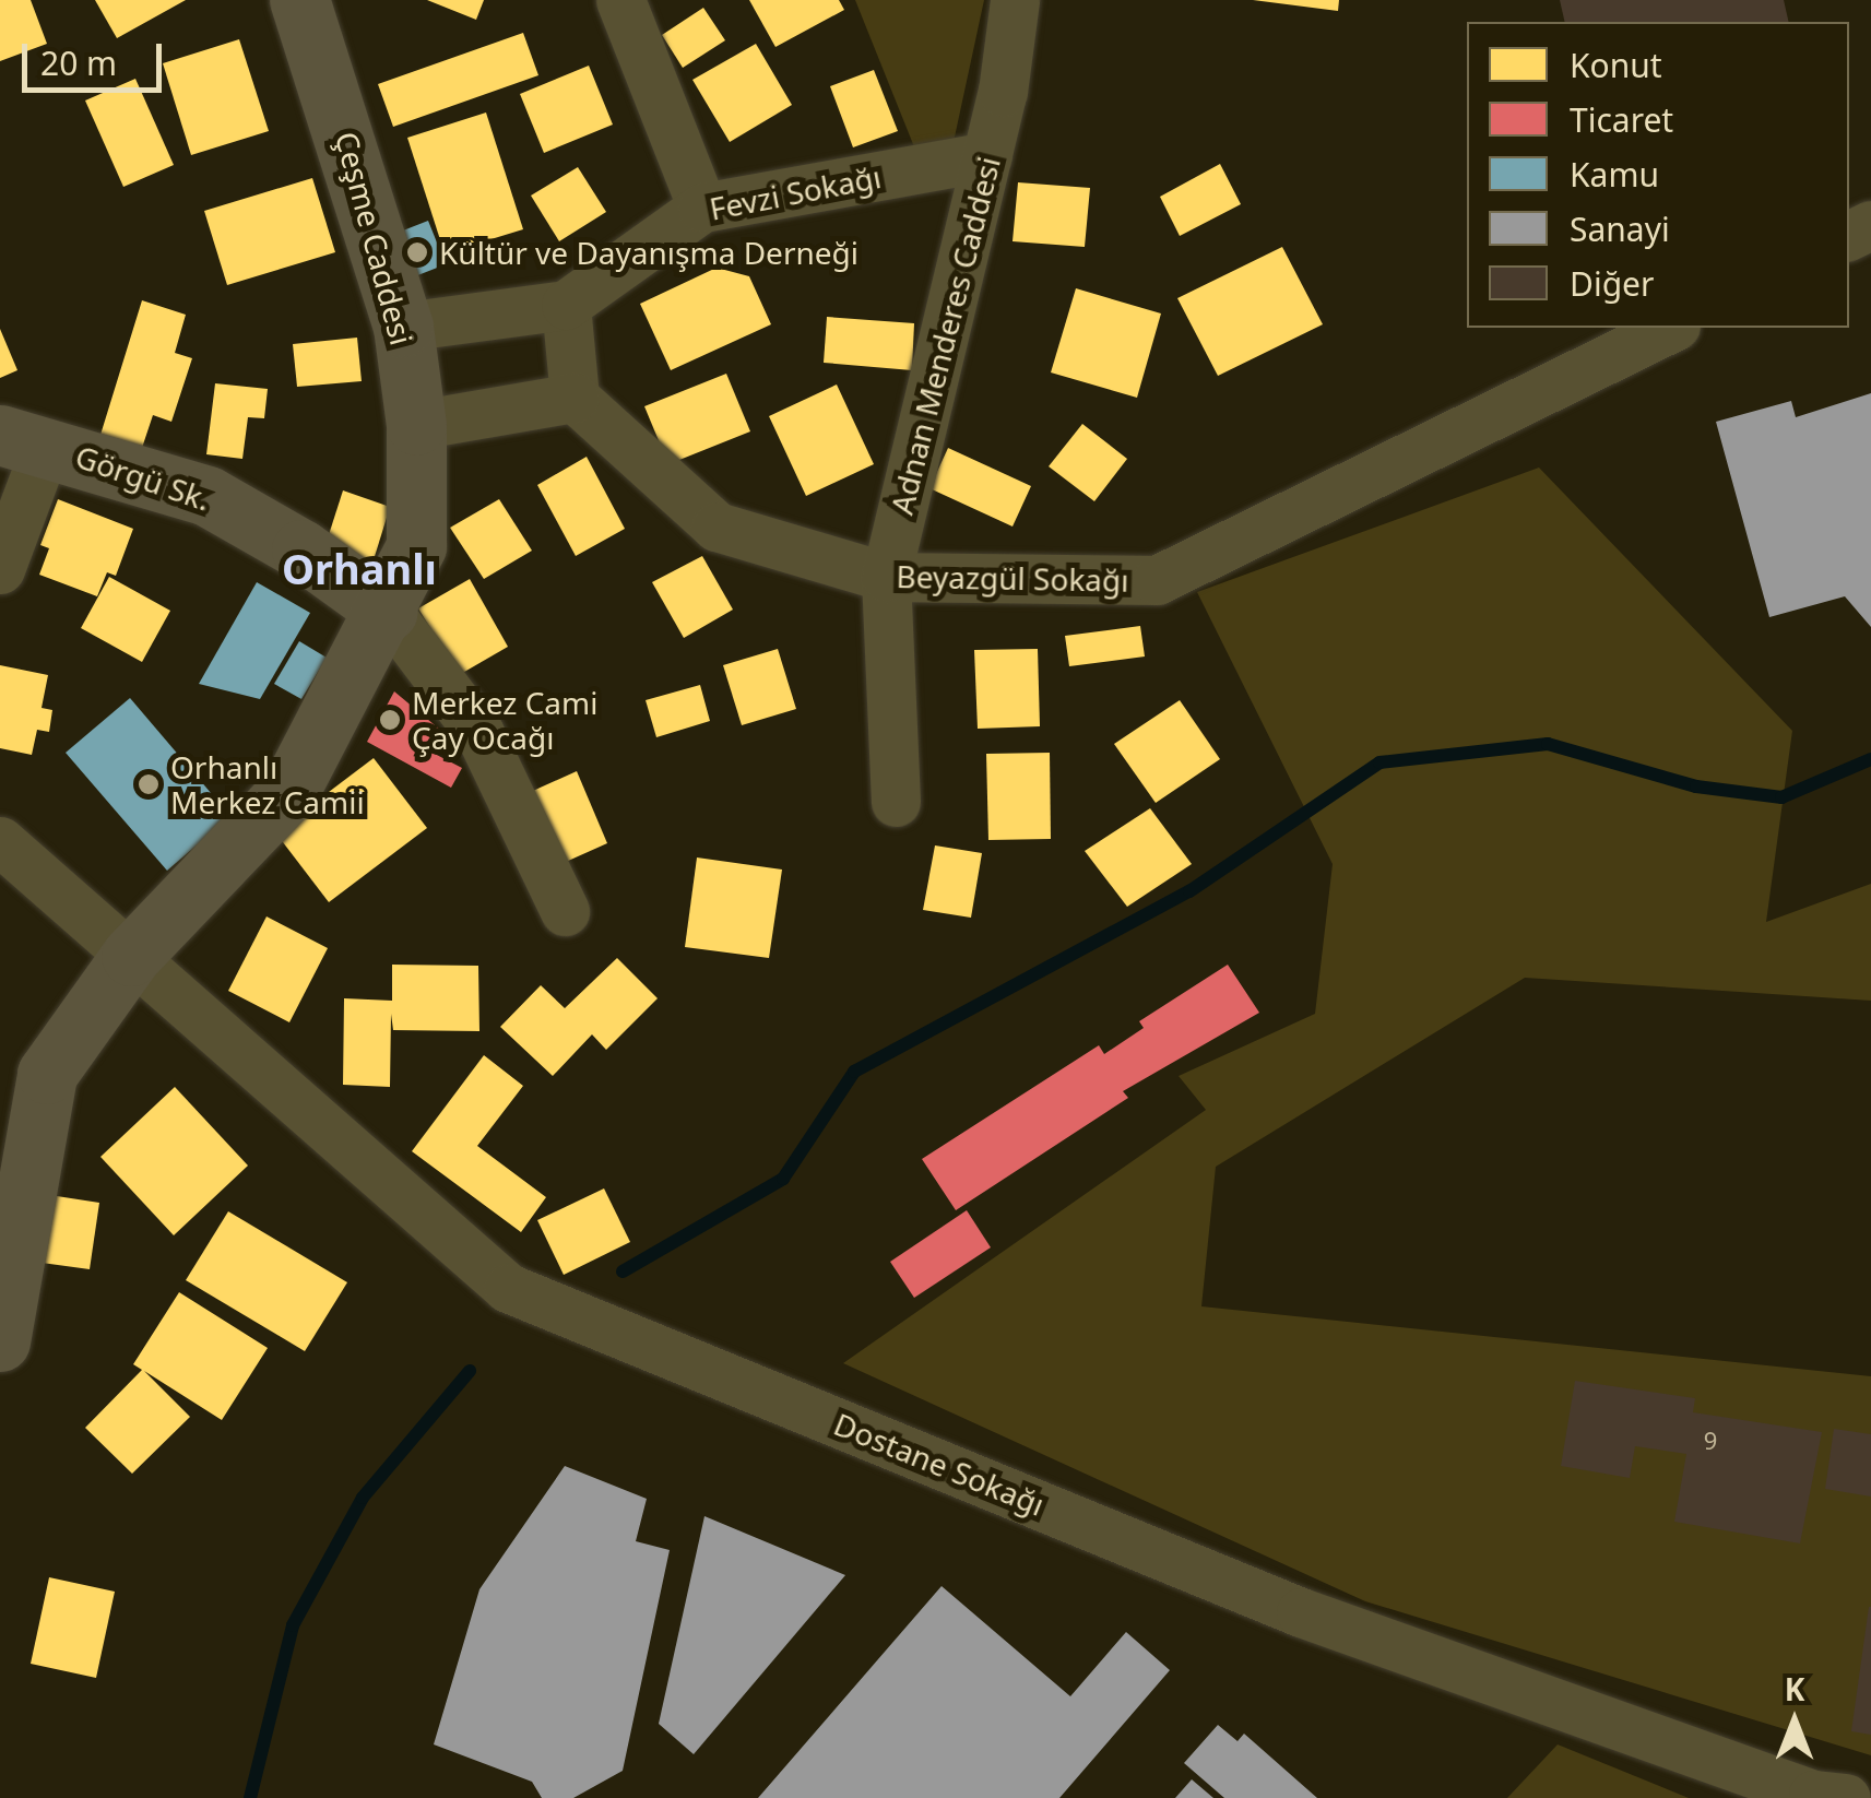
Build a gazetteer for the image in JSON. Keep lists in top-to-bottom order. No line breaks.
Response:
{"streets":{"street":["Fevzi Sokağı","Çeşme Caddesi","Adnan Menderes Caddesi","Görgü Sk.","Beyazgül Sokağı","Dostane Sokağı"]},"crossings":[["Fevzi Sokağı","Çeşme Caddesi"],["Fevzi Sokağı","Adnan Menderes Caddesi"],["Çeşme Caddesi","Görgü Sk."],["Çeşme Caddesi","Dostane Sokağı"],["Adnan Menderes Caddesi","Beyazgül Sokağı"]],"districts":["Orhanlı"],"places":["Kültür ve Dayanışma Derneği","Merkez Cami Çay Ocağı","Orhanlı Merkez Camii"],"house_numbers":["9"],"legend":["Konut","Ticaret","Kamu","Sanayi","Diğer"],"scale_bar":"20 m","north":"top"}
